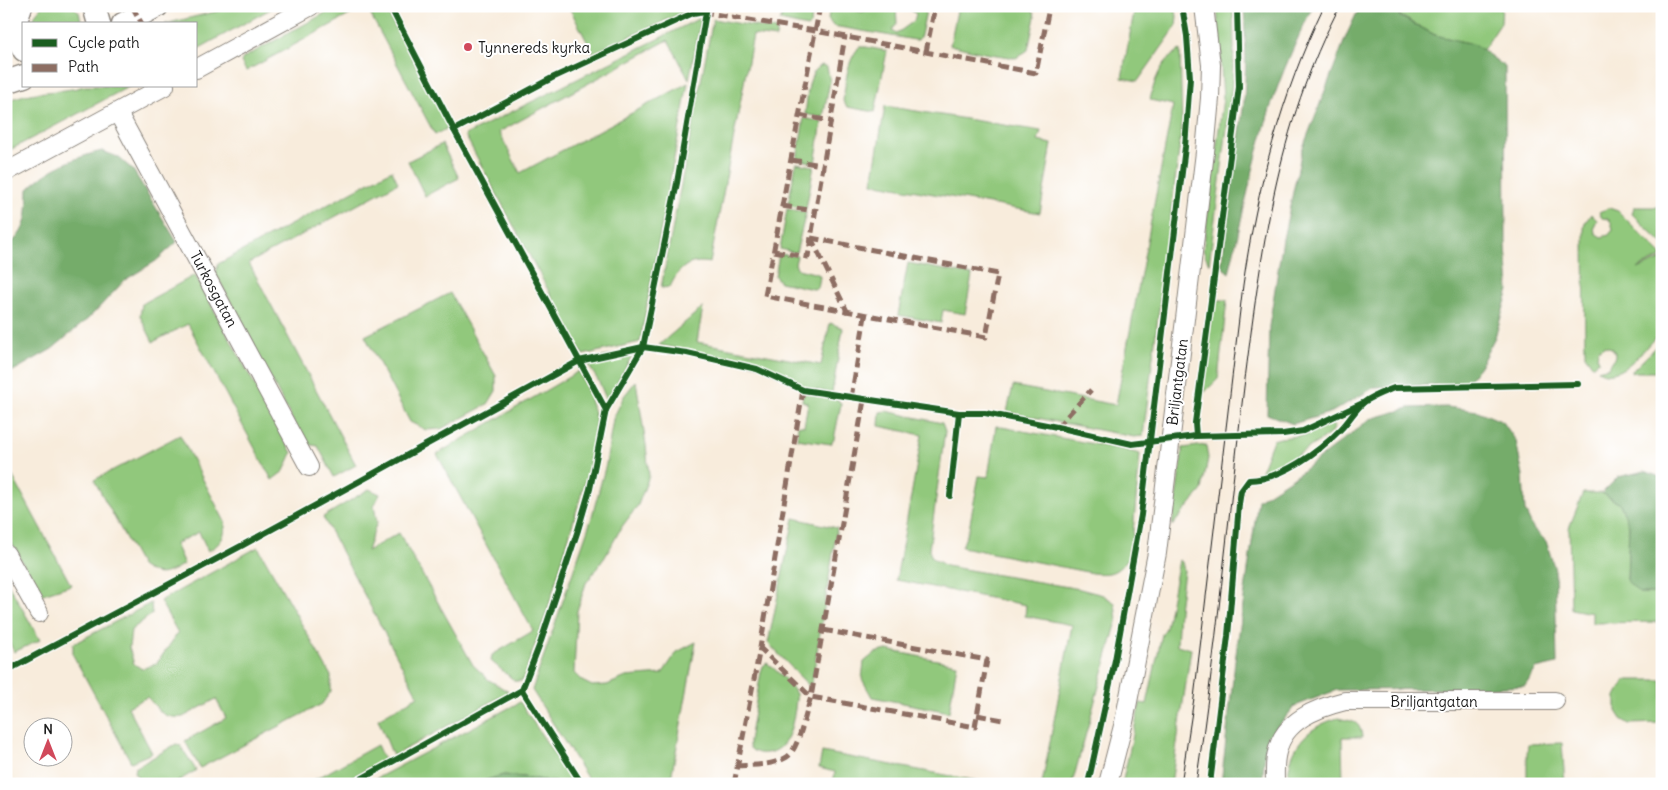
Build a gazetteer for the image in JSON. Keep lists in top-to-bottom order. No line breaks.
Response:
{"streets":{"street":["Turkosgatan","Briljantgatan"]},"places":["Tynnereds kyrka"],"legend":["Cycle path","Path"],"north":"top"}
